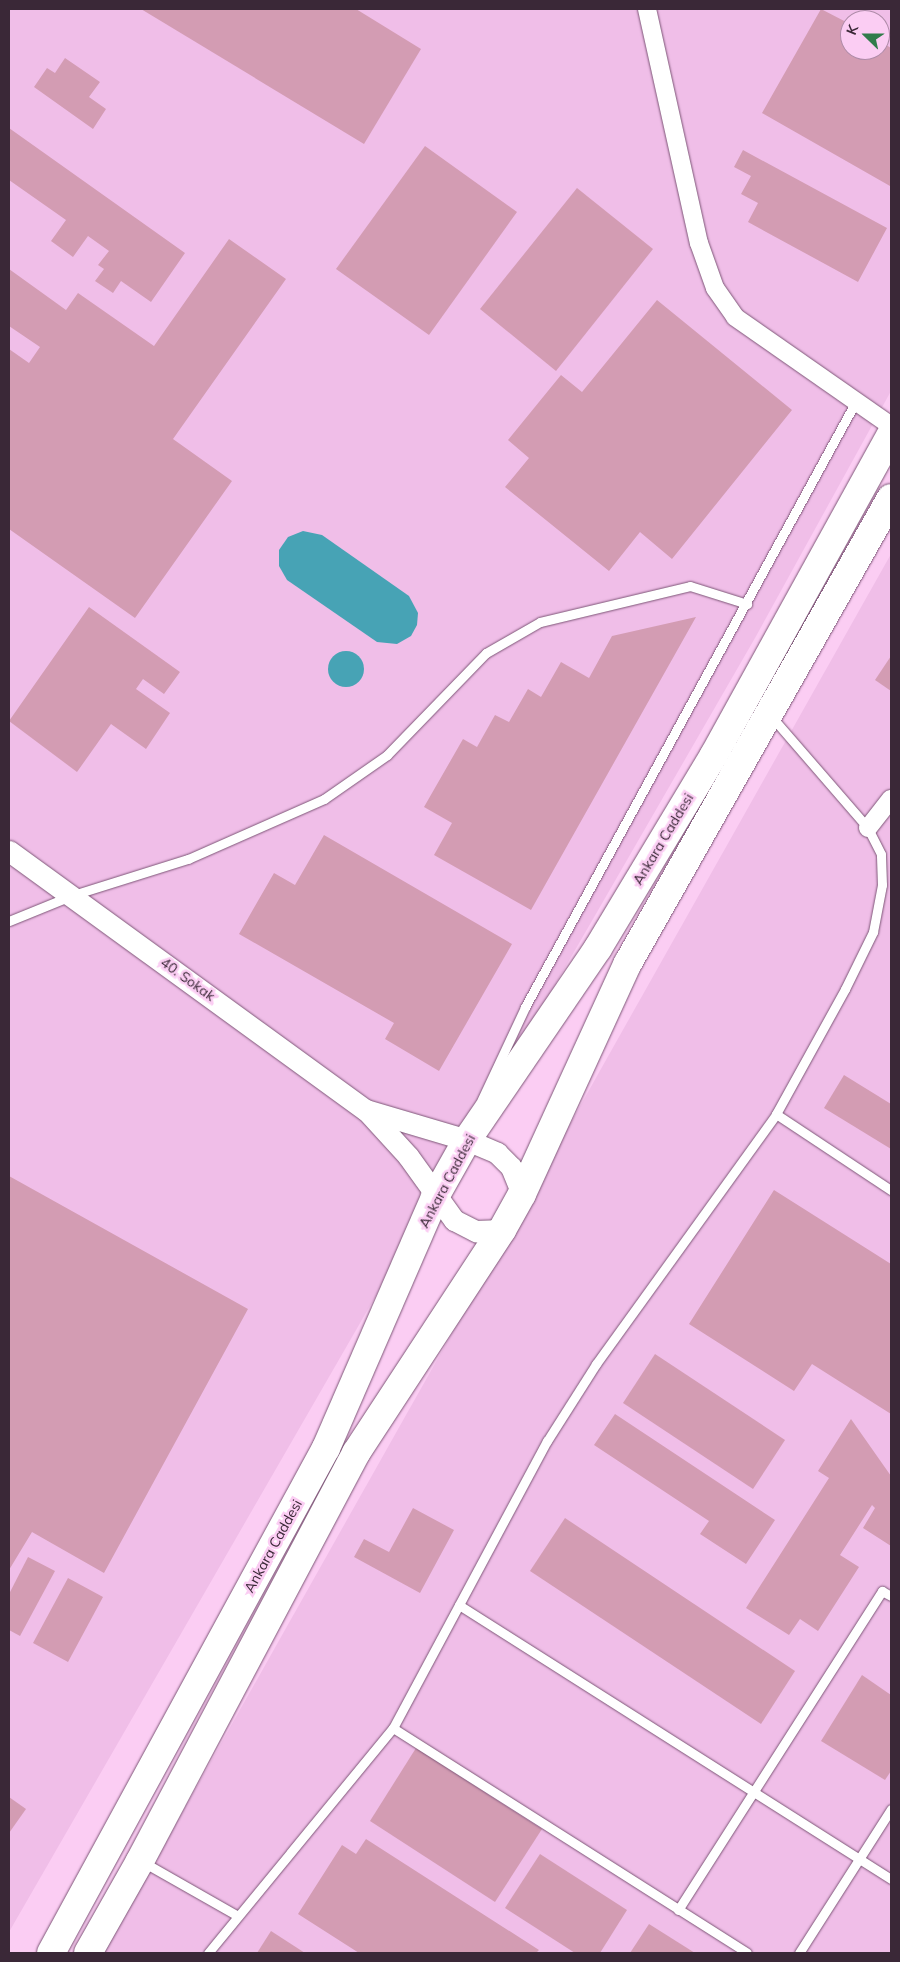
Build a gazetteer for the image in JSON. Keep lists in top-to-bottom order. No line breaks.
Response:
{"streets":{"highway":["Ankara Caddesi"],"street":["40. Sokak"]},"north":"left"}
